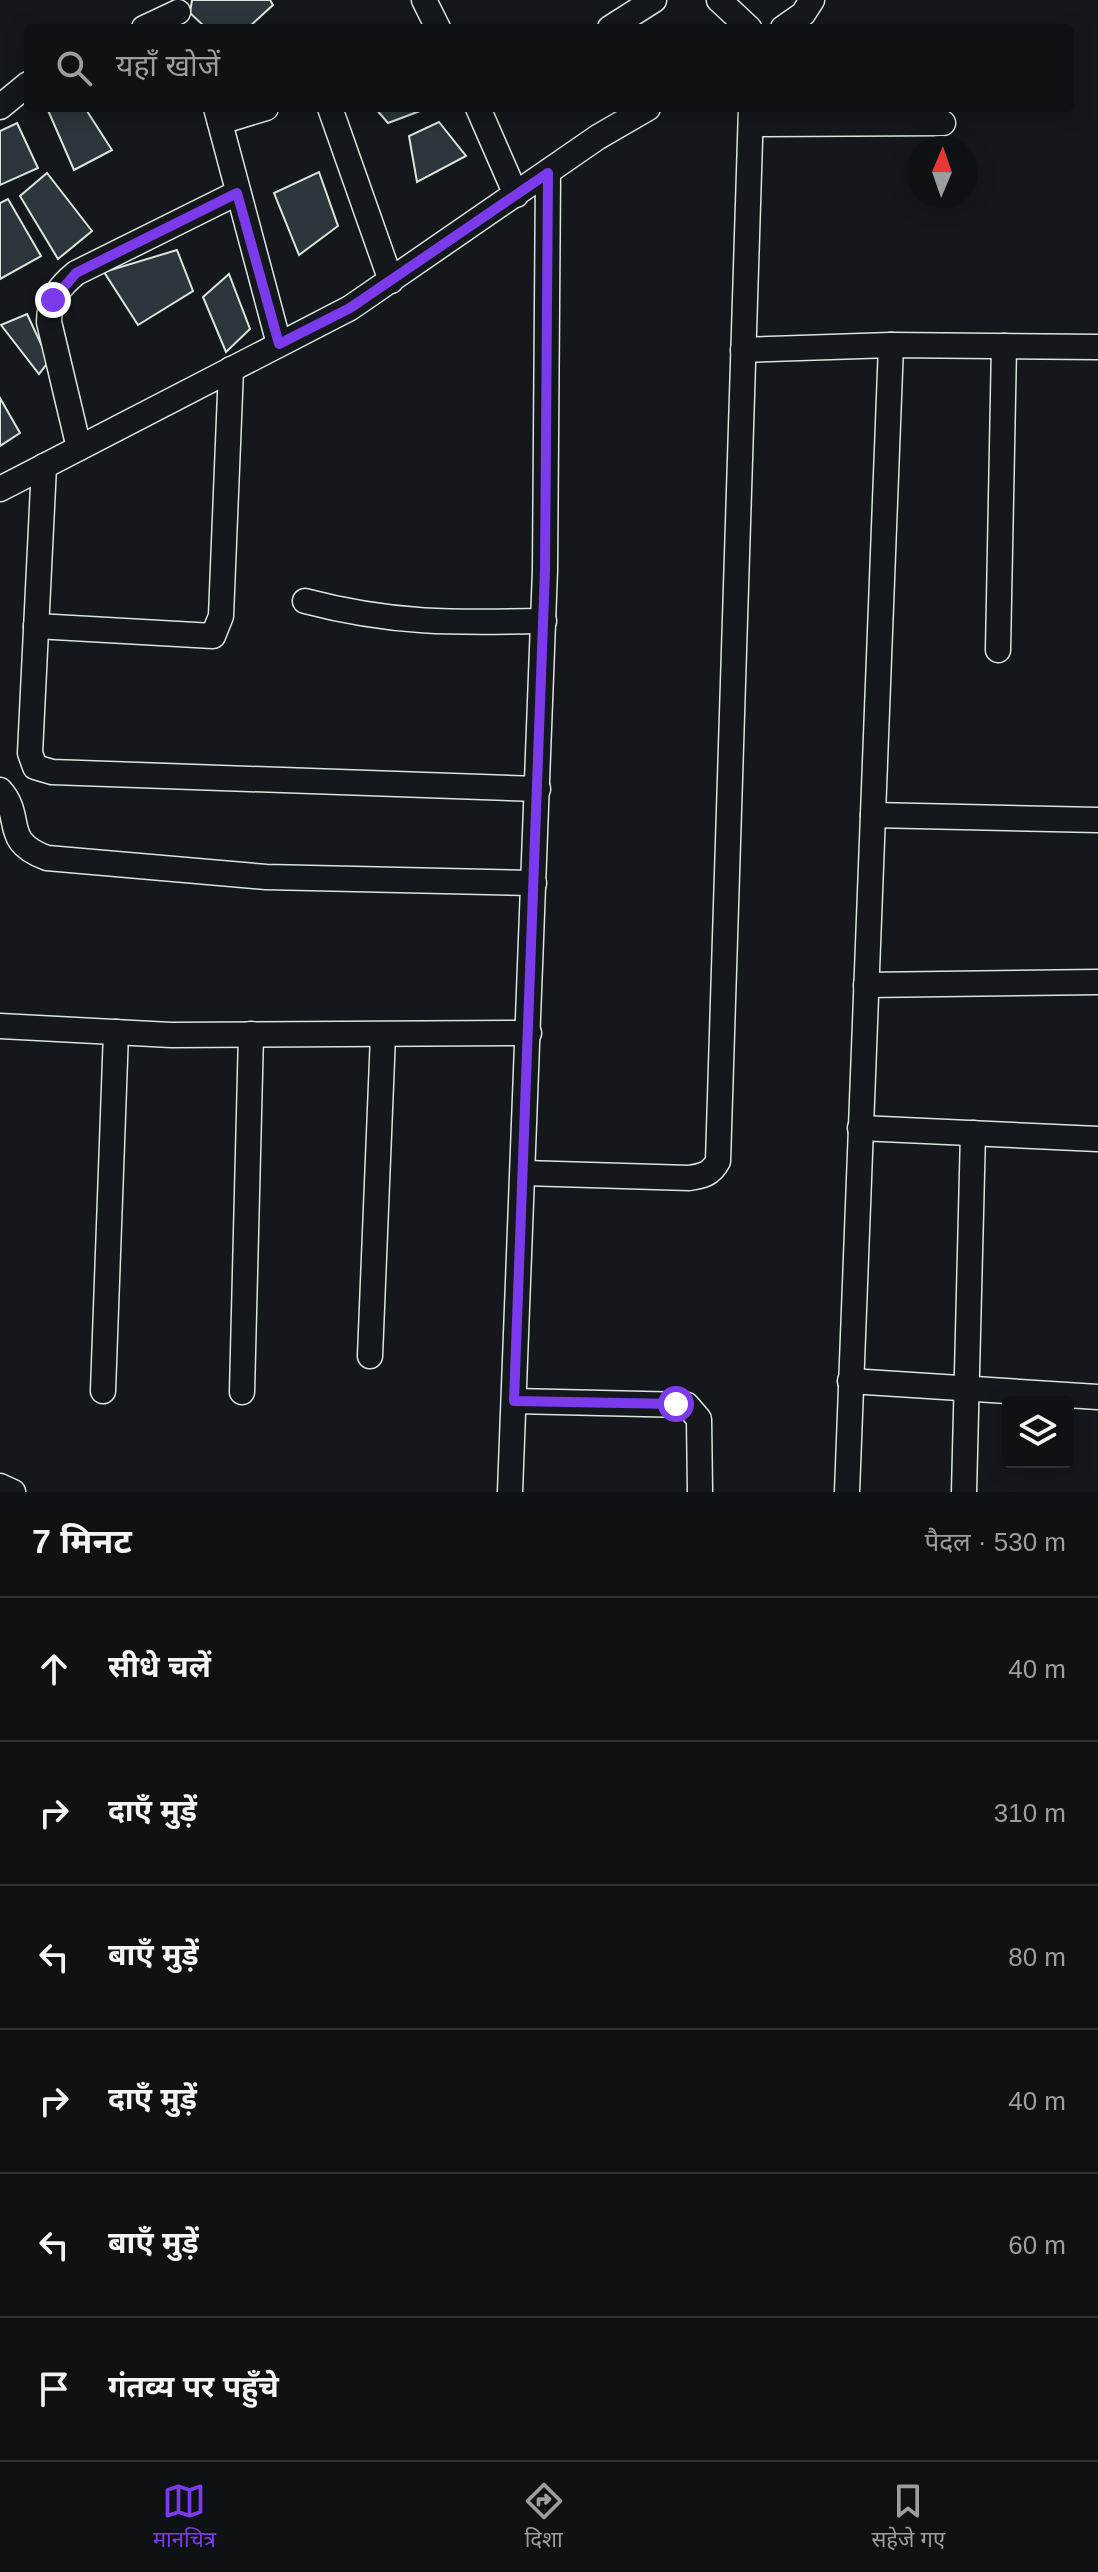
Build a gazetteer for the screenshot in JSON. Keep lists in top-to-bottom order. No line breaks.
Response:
{"north":"top","page":{"search":"यहाँ खोजें","heading":["7 मिनट","पैदल · 530 m"],"list":[["सीधे चलें","40 m"],["दाएँ मुड़ें","310 m"],["बाएँ मुड़ें","80 m"],["दाएँ मुड़ें","40 m"],["बाएँ मुड़ें","60 m"],"गंतव्य पर पहुँचे"],"nav":["मानचित्र","दिशा","सहेजे गए"]}}
